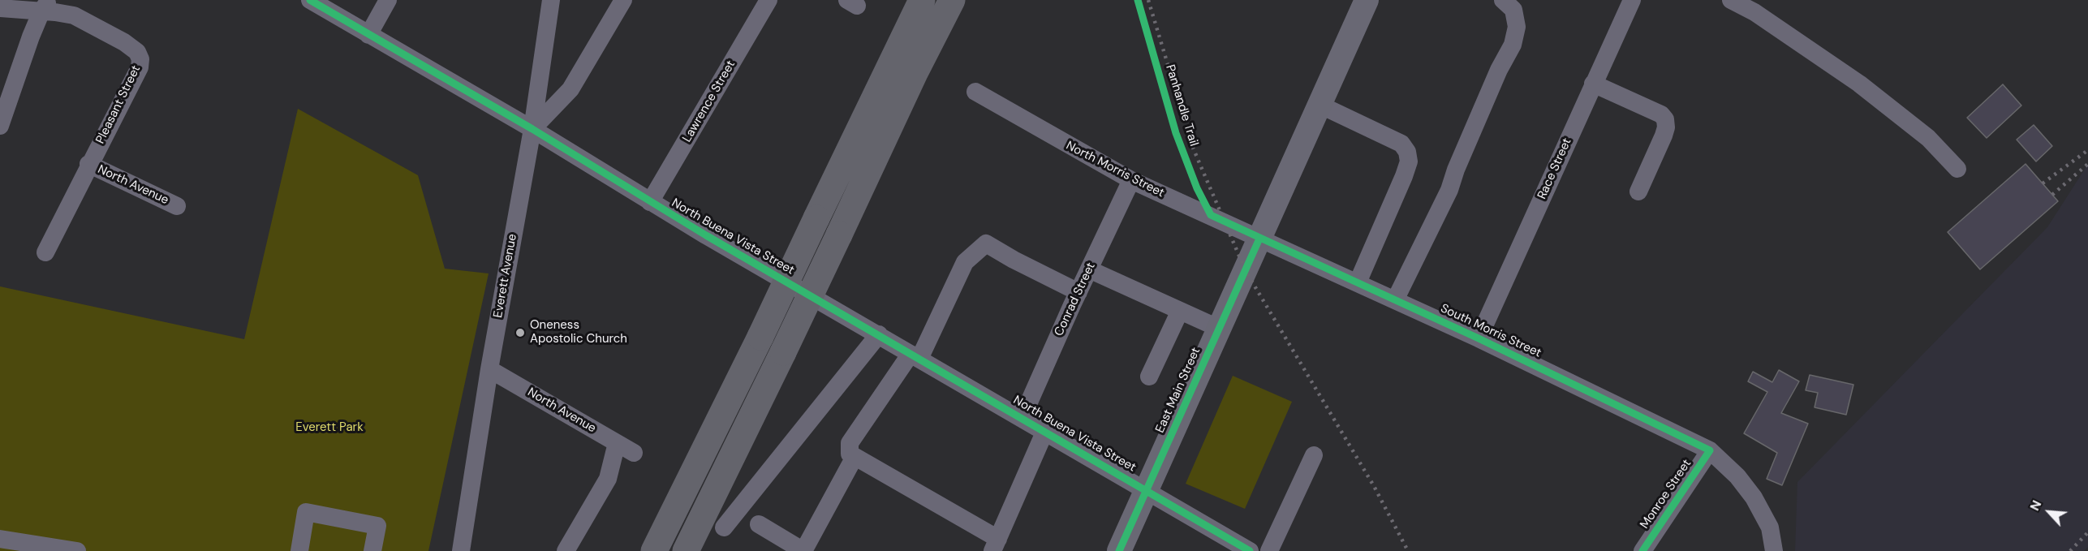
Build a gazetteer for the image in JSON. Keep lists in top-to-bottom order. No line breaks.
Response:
{"streets":{"main road":["East Main Street"],"street":["Lawrence Street","Pleasant Street","Race Street","North Morris Street","North Avenue","North Buena Vista Street","Everett Avenue","Conrad Street","South Morris Street","Monroe Street"],"cycle path":["Panhandle Trail"]},"crossings":[["Lawrence Street","North Buena Vista Street"],["Pleasant Street","North Avenue"],["Race Street","South Morris Street"],["North Morris Street","Conrad Street"],["North Morris Street","South Morris Street"],["North Morris Street","East Main Street"],["North Avenue","Everett Avenue"],["North Buena Vista Street","Everett Avenue"],["North Buena Vista Street","Conrad Street"],["North Buena Vista Street","East Main Street"],["South Morris Street","East Main Street"],["South Morris Street","Monroe Street"]],"parks":["Everett Park"],"places":["Oneness Apostolic Church"],"north":"top left"}
